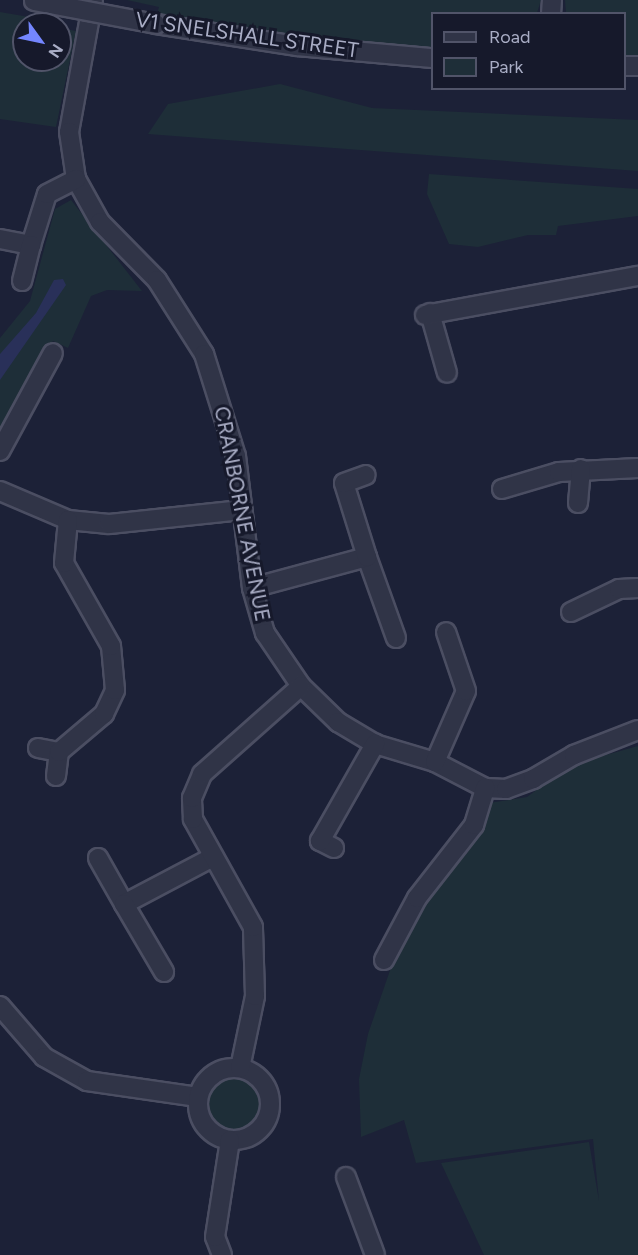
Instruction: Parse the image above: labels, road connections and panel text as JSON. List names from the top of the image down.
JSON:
{
  "streets": {
    "street": ["V1 SNELSHALL STREET", "CRANBORNE AVENUE"]
  },
  "legend": ["Road", "Park"],
  "north": "bottom right"
}
